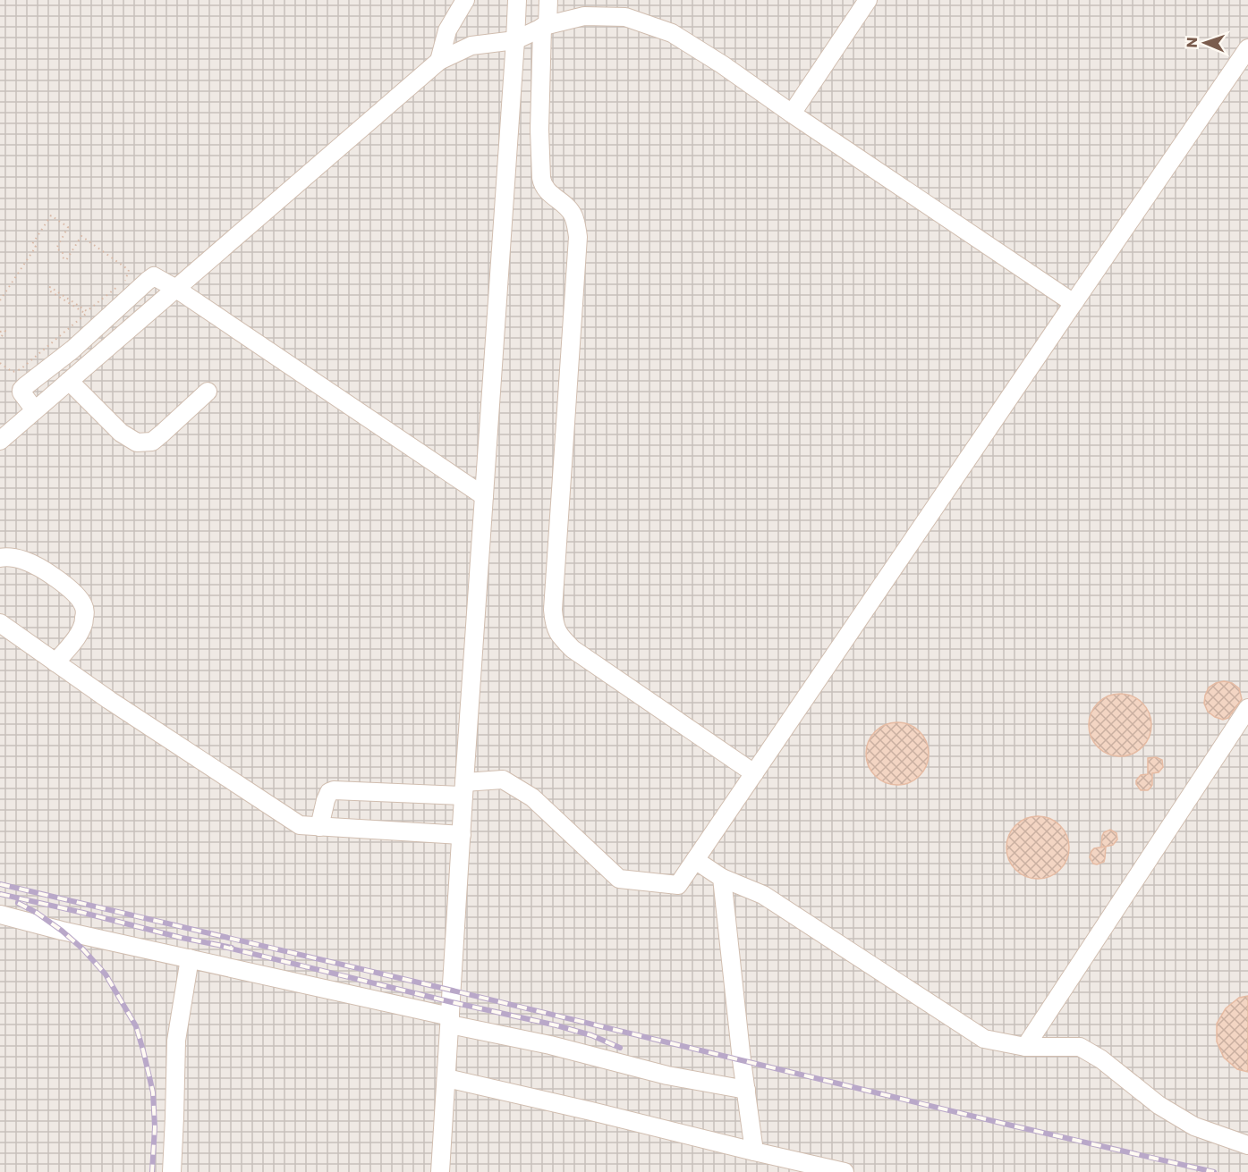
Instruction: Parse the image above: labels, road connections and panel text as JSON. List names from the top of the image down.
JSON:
{
  "north": "left"
}
